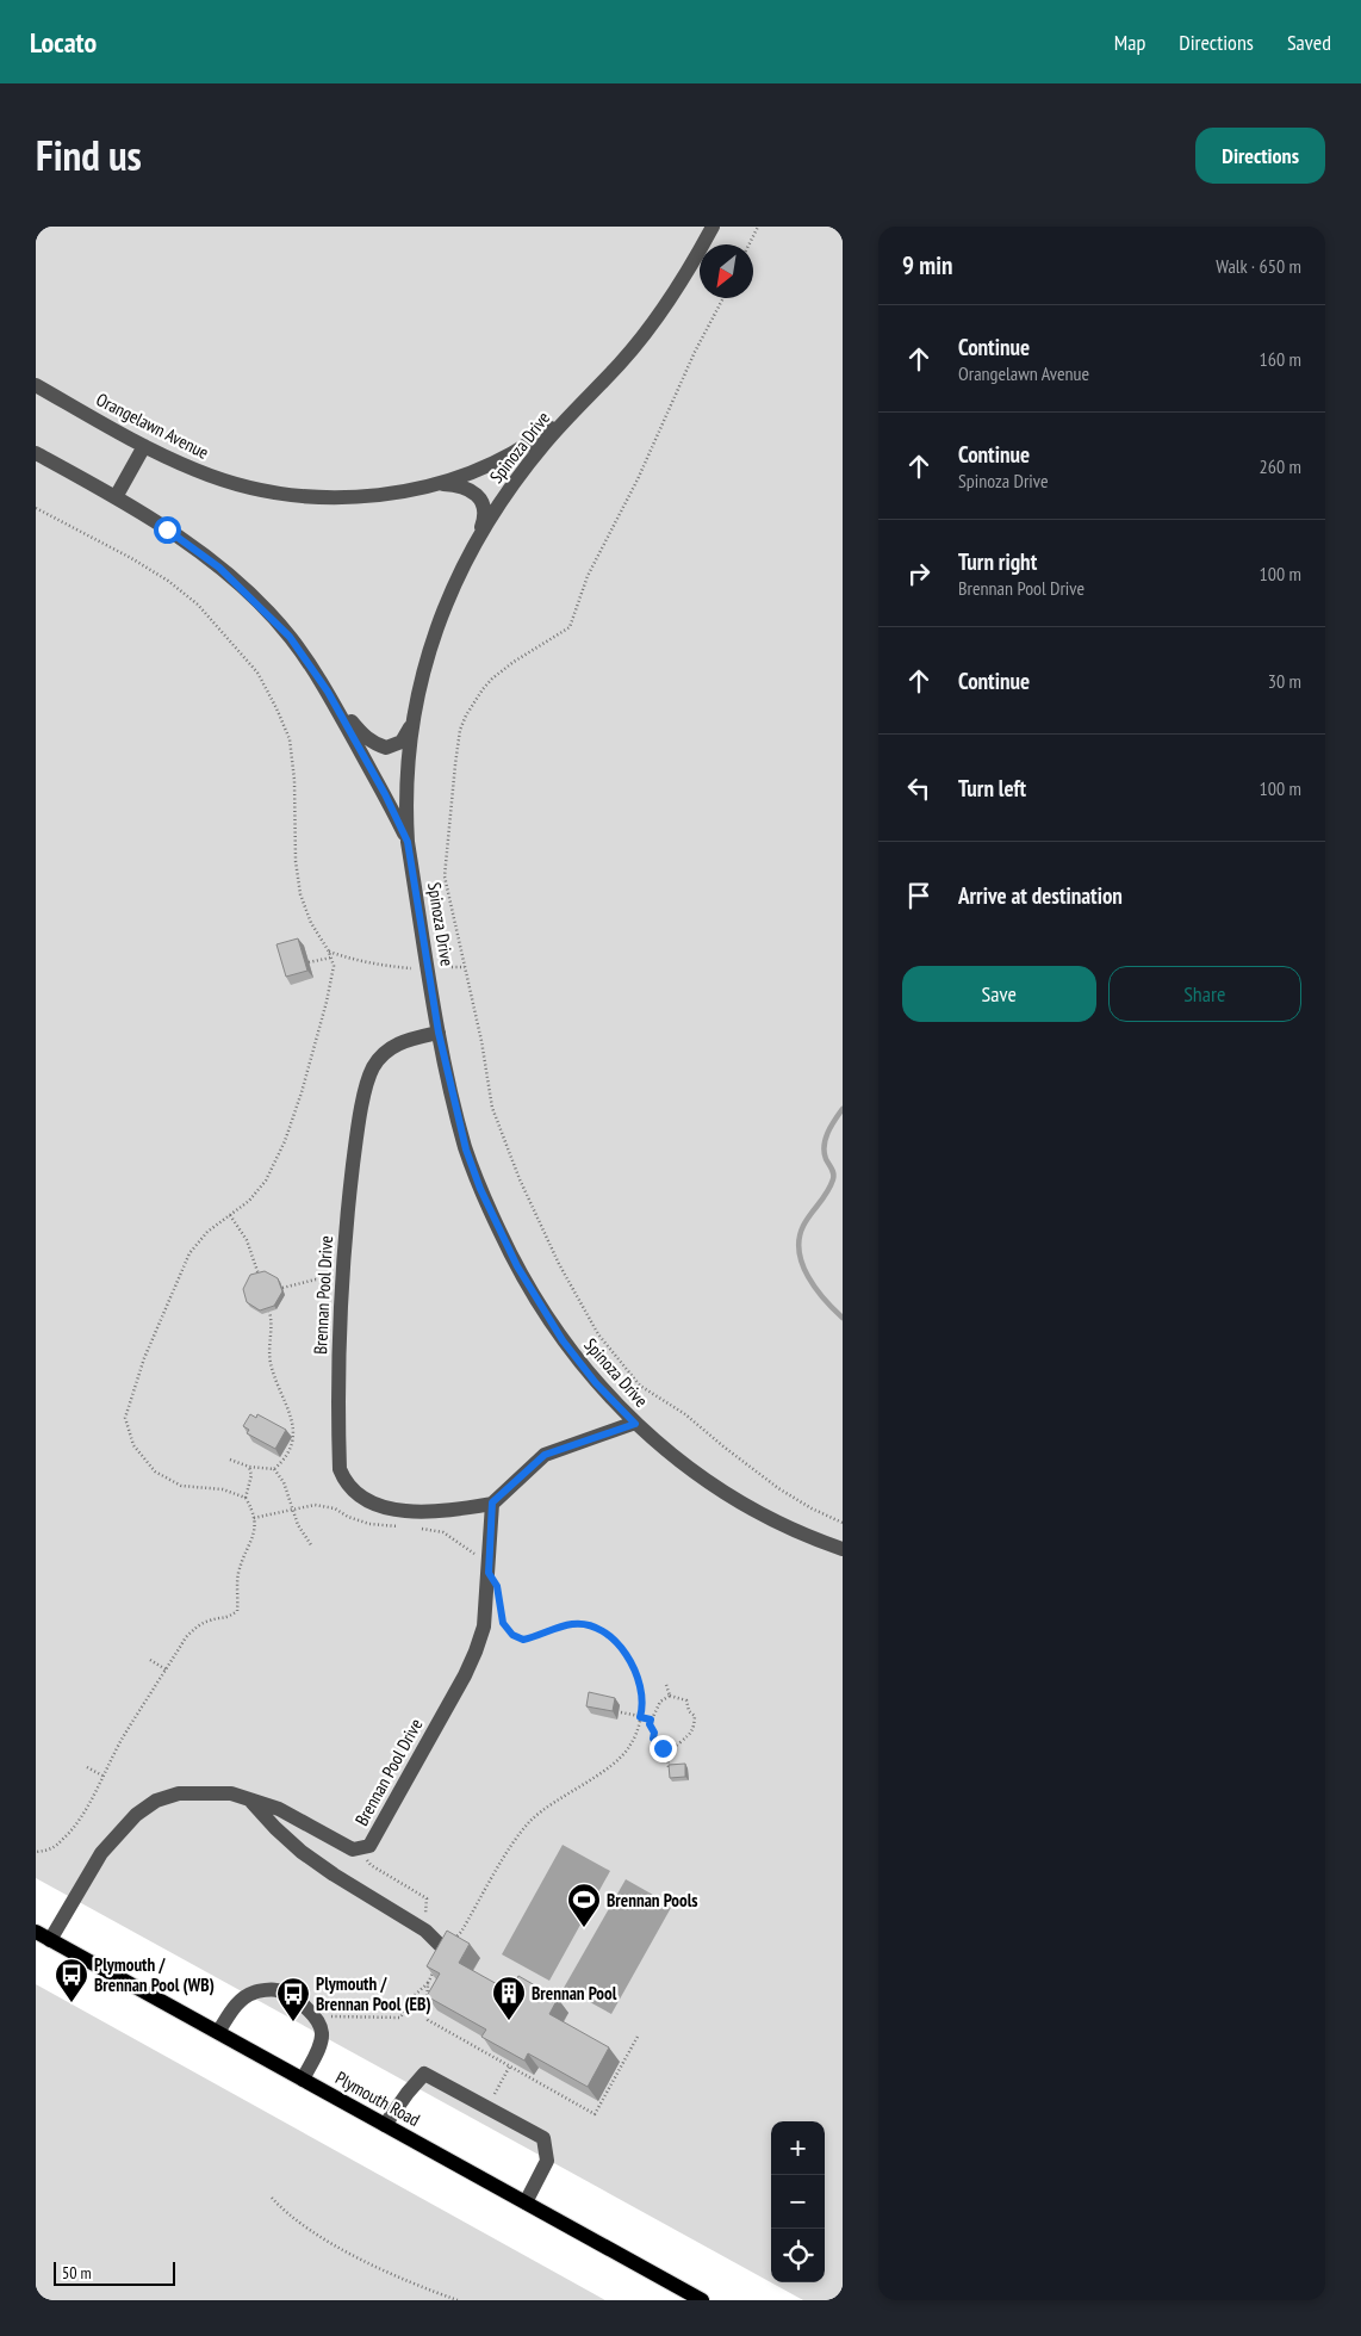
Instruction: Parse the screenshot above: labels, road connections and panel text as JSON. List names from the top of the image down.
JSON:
{
  "streets": {
    "main road": ["Plymouth Road"],
    "street": ["Orangelawn Avenue", "Spinoza Drive", "Brennan Pool Drive"]
  },
  "crossings": [
    ["Orangelawn Avenue", "Spinoza Drive"],
    ["Spinoza Drive", "Brennan Pool Drive"],
    ["Brennan Pool Drive", "Plymouth Road"]
  ],
  "places": {
    "sports": ["Brennan Pools"],
    "bus stop": ["Plymouth / Brennan Pool (WB)", "Plymouth / Brennan Pool (EB)"],
    "building": ["Brennan Pool"]
  },
  "scale_bar": "50 m",
  "north": "bottom left",
  "page": {
    "header": "Locato",
    "nav": ["Map", "Directions", "Saved"],
    "title": "Find us",
    "buttons": [
      "Directions",
      ["Save", "Share"]
    ],
    "heading": ["9 min", "Walk · 650 m"],
    "list": [
      ["Continue", "Orangelawn Avenue", "160 m"],
      ["Continue", "Spinoza Drive", "260 m"],
      ["Turn right", "Brennan Pool Drive", "100 m"],
      ["Continue", "30 m"],
      ["Turn left", "100 m"],
      "Arrive at destination"
    ],
    "map_buttons": ["+", "−"],
    "scale": "50 m"
  }
}
